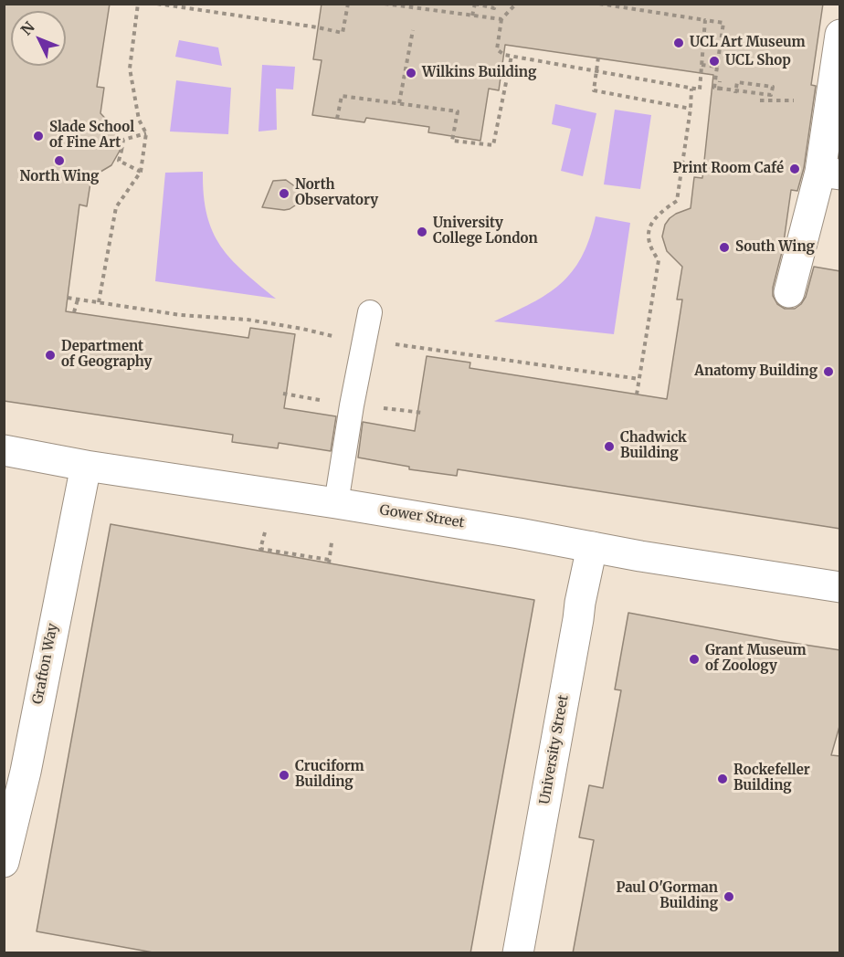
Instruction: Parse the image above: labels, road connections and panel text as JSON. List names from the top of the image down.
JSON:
{
  "streets": {
    "main road": ["Gower Street", "Grafton Way", "University Street"]
  },
  "crossings": [
    ["Gower Street", "Grafton Way"],
    ["Gower Street", "University Street"]
  ],
  "places": [
    "UCL Art Museum",
    "UCL Shop",
    "Wilkins Building",
    "Slade School of Fine Art",
    "North Wing",
    "Print Room Café",
    "North Observatory",
    "University College London",
    "South Wing",
    "Department of Geography",
    "Anatomy Building",
    "Chadwick Building",
    "Grant Museum of Zoology",
    "Cruciform Building",
    "Rockefeller Building",
    "Paul O'Gorman Building"
  ],
  "north": "top left"
}
